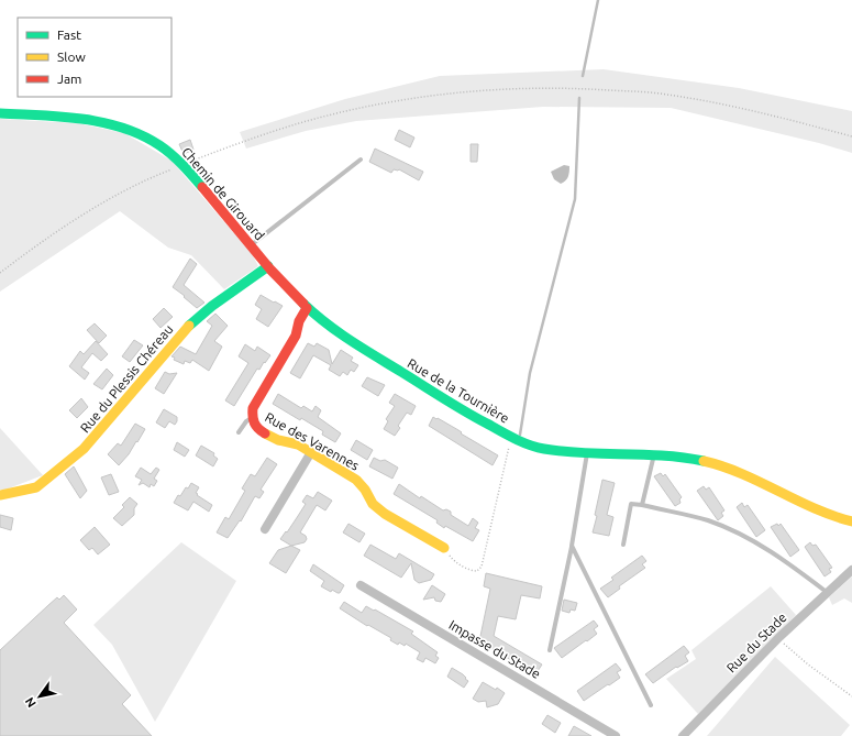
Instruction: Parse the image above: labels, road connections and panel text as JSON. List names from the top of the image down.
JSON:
{
  "streets": {
    "street": [
      "Chemin de Girouard",
      "Rue du Plessis Chéreau",
      "Rue de la Tournière",
      "Rue des Varennes",
      "Rue du Stade",
      "Impasse du Stade"
    ]
  },
  "crossings": [
    ["Chemin de Girouard", "Rue du Plessis Chéreau"],
    ["Chemin de Girouard", "Rue de la Tournière"],
    ["Rue du Plessis Chéreau", "Rue de la Tournière"],
    ["Rue de la Tournière", "Rue des Varennes"]
  ],
  "legend": ["Fast", "Slow", "Jam"],
  "north": "bottom left"
}
